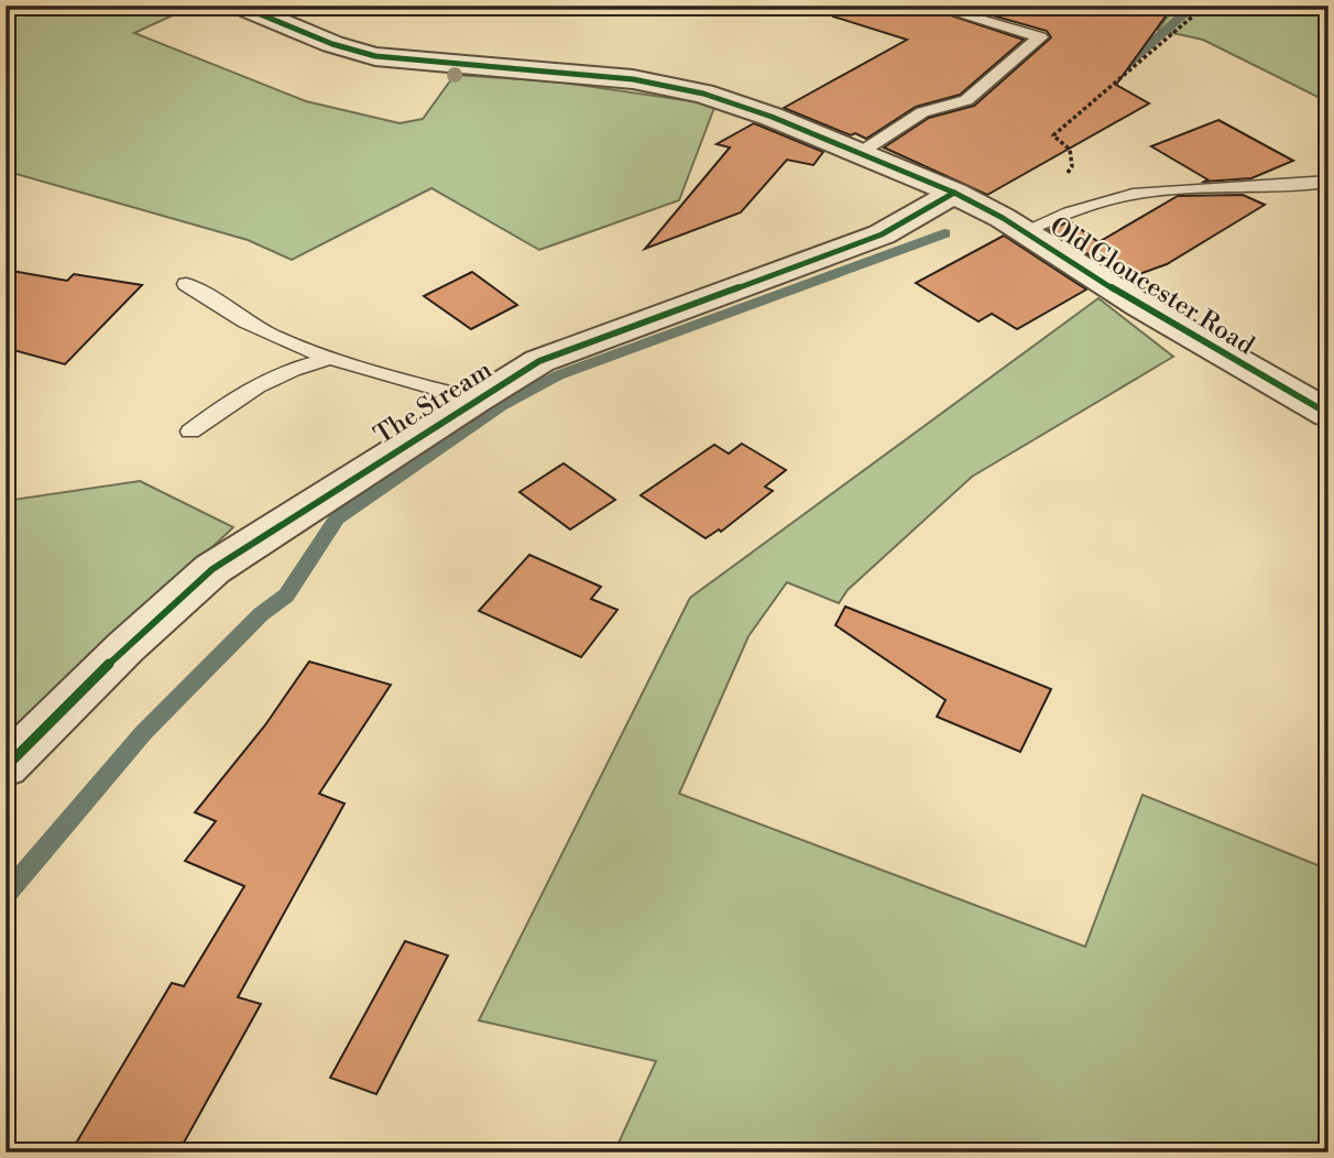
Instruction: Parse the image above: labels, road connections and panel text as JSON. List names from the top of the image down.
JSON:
{
  "streets": {
    "street": ["Old Gloucester Road", "The Stream"]
  },
  "crossings": [
    ["Old Gloucester Road", "The Stream"]
  ]
}
